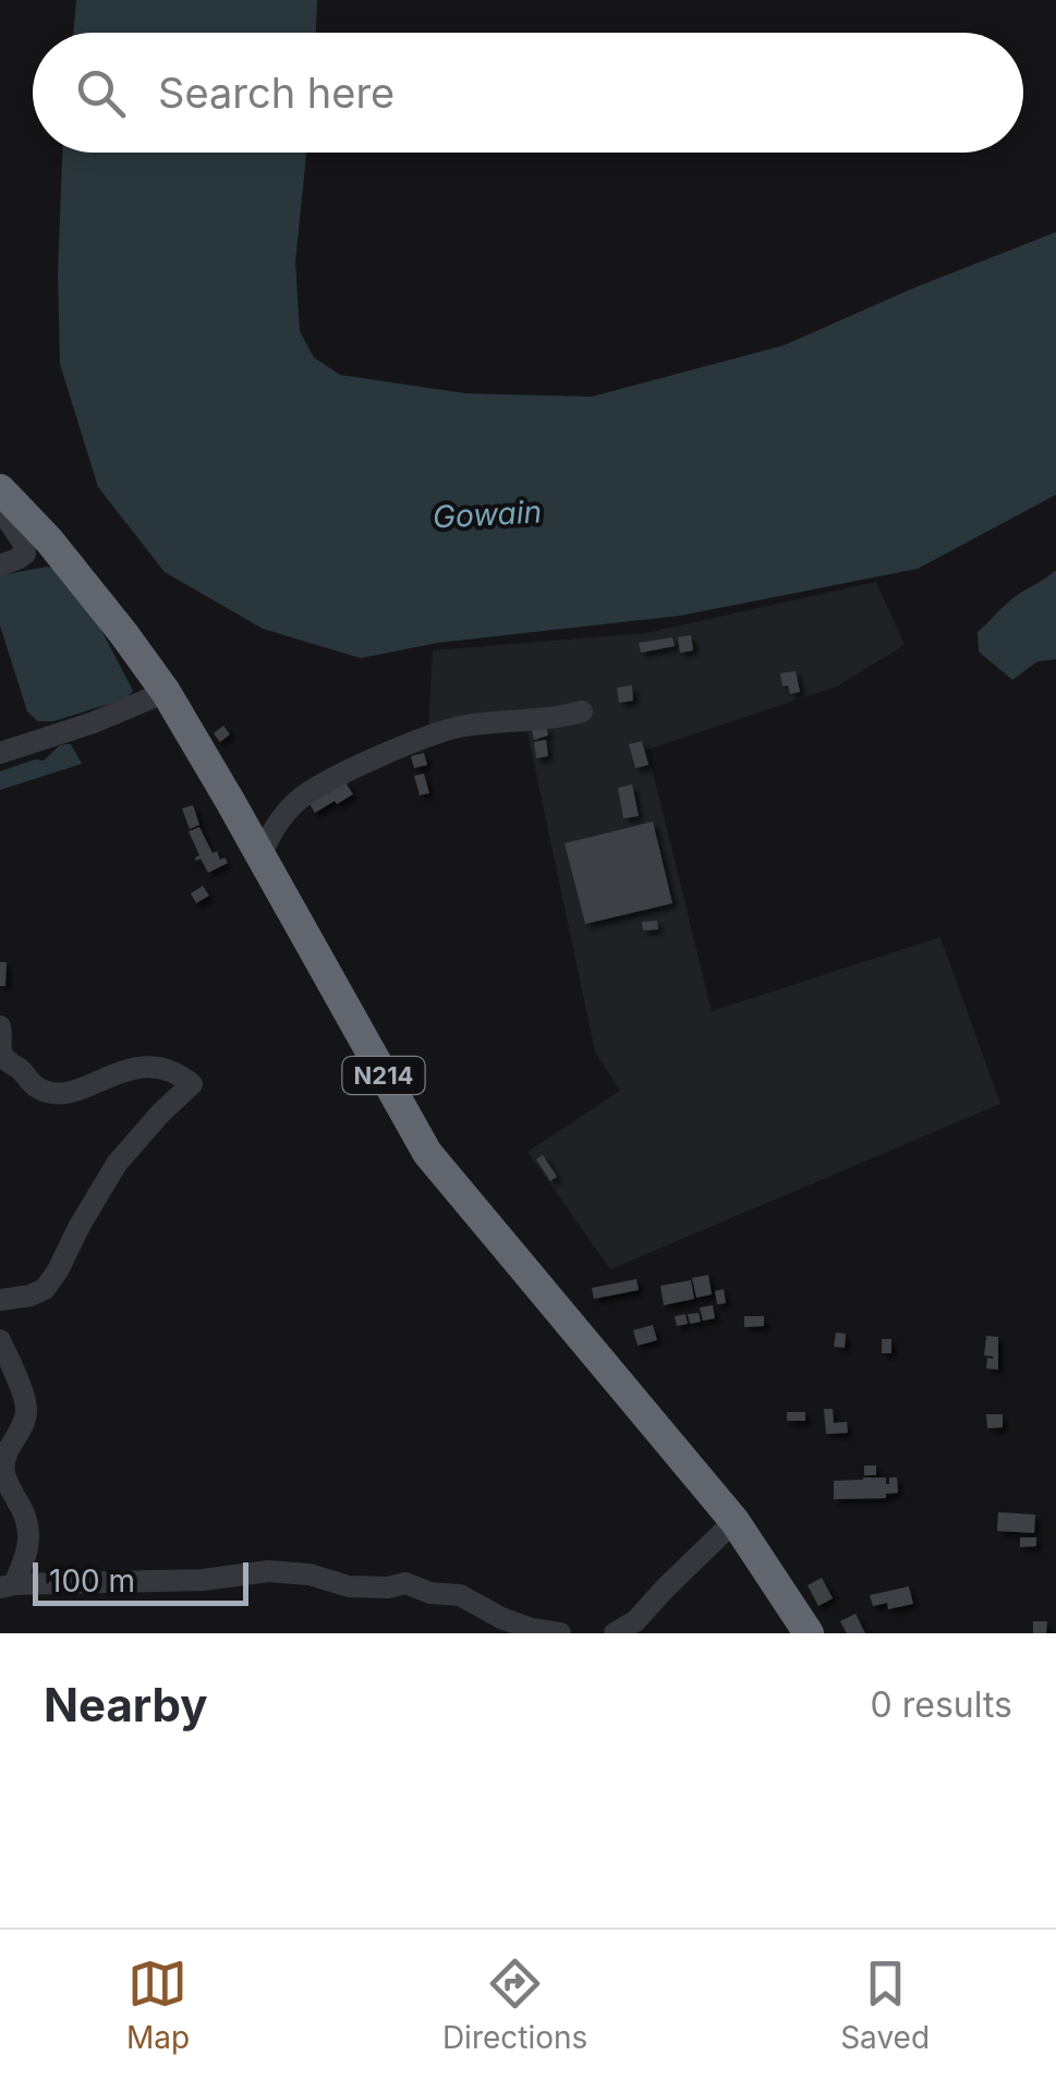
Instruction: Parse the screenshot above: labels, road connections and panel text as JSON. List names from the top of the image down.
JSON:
{
  "streets": {
    "highway": ["N214"]
  },
  "water": ["Gowain"],
  "scale_bar": "100 m",
  "page": {
    "search": "Search here",
    "scale": "100 m",
    "heading": ["Nearby", "0 results"],
    "nav": ["Map", "Directions", "Saved"]
  }
}
